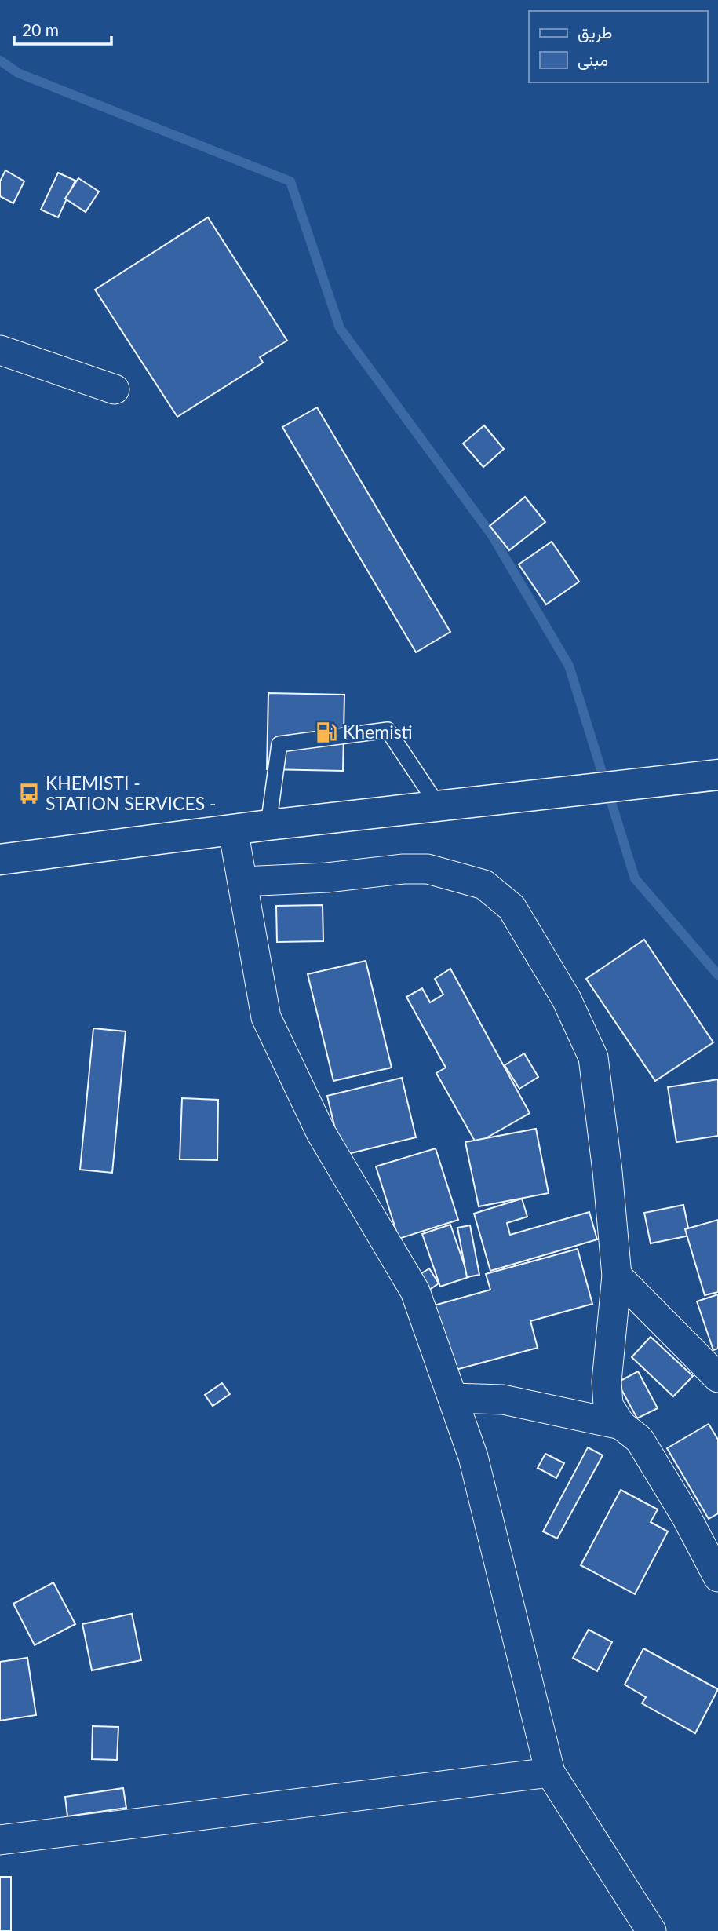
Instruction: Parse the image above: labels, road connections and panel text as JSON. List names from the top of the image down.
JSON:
{
  "places": {
    "fuel station": ["Khemisti"],
    "bus stop": ["KHEMISTI - STATION SERVICES -"]
  },
  "legend": ["طريق", "مبنى"],
  "scale_bar": "20 m"
}
